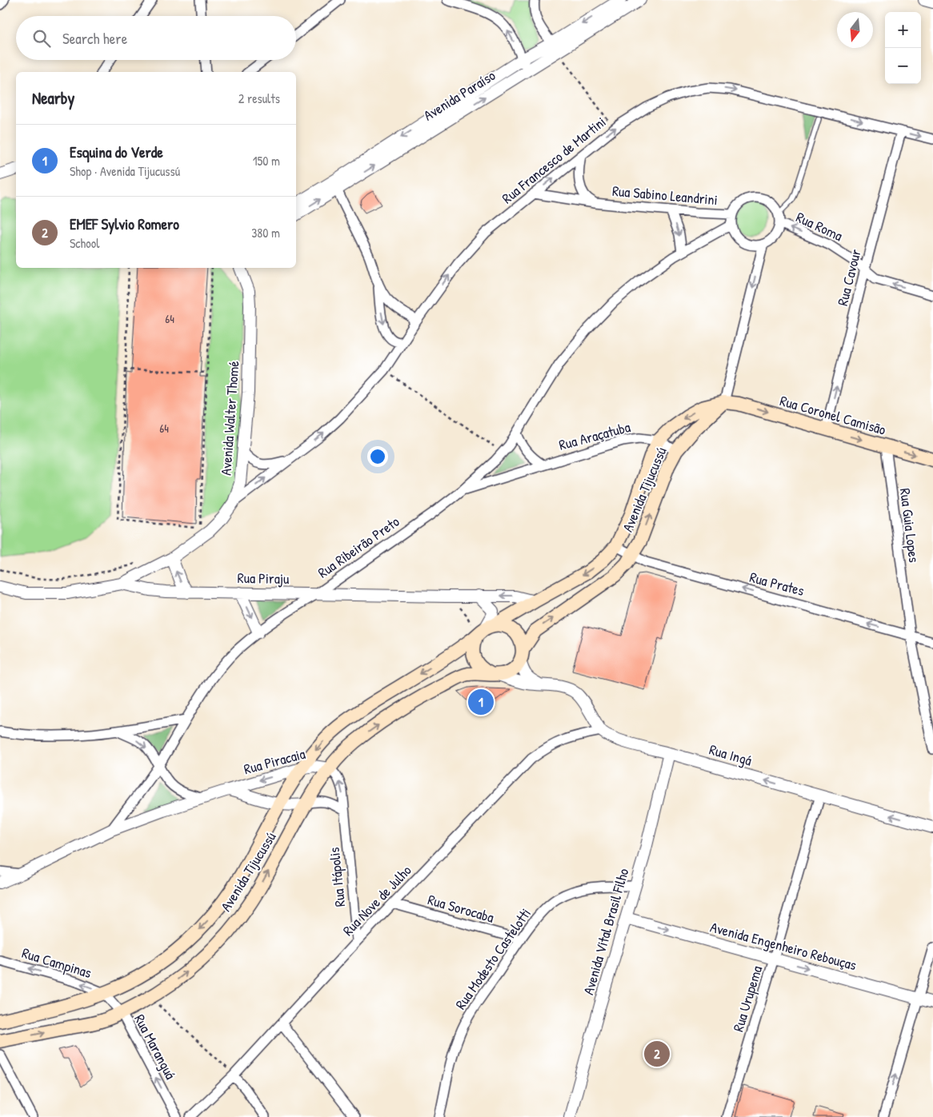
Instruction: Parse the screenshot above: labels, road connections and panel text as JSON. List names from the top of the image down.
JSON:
{
  "streets": {
    "main road": ["Rua Coronel Camisão", "Avenida Tijucussú"],
    "street": [
      "Avenida Paraíso",
      "Rua Francesco de Martini",
      "Rua Sabino Leandrini",
      "Rua Roma",
      "Rua Cavour",
      "Avenida Walter Thomé",
      "Rua Araçatuba",
      "Rua Guia Lopes",
      "Rua Ribeirão Preto",
      "Rua Piraju",
      "Rua Prates",
      "Rua Ingá",
      "Rua Piracaia",
      "Rua Itápolis",
      "Rua Nove de Julho",
      "Rua Sorocaba",
      "Avenida Vital Brasil Filho",
      "Avenida Engenheiro Rebouças",
      "Rua Modesto Castelotti",
      "Rua Campinas",
      "Rua Urupema",
      "Rua Maranguá"
    ]
  },
  "crossings": [
    ["Rua Francesco de Martini", "Rua Sabino Leandrini"],
    ["Rua Francesco de Martini", "Rua Cavour"],
    ["Rua Francesco de Martini", "Avenida Walter Thomé"],
    ["Rua Sabino Leandrini", "Rua Roma"],
    ["Rua Sabino Leandrini", "Rua Ribeirão Preto"],
    ["Rua Roma", "Rua Cavour"],
    ["Rua Roma", "Rua Ribeirão Preto"],
    ["Rua Cavour", "Rua Coronel Camisão"],
    ["Rua Coronel Camisão", "Avenida Tijucussú"],
    ["Rua Coronel Camisão", "Rua Guia Lopes"],
    ["Avenida Walter Thomé", "Rua Piraju"],
    ["Rua Araçatuba", "Avenida Tijucussú"],
    ["Rua Araçatuba", "Rua Ribeirão Preto"],
    ["Avenida Tijucussú", "Rua Piraju"],
    ["Avenida Tijucussú", "Rua Prates"],
    ["Avenida Tijucussú", "Rua Piracaia"],
    ["Avenida Tijucussú", "Rua Itápolis"],
    ["Avenida Tijucussú", "Rua Campinas"],
    ["Avenida Tijucussú", "Rua Maranguá"],
    ["Rua Guia Lopes", "Rua Prates"],
    ["Rua Ribeirão Preto", "Rua Piraju"],
    ["Rua Ribeirão Preto", "Rua Piracaia"],
    ["Rua Ingá", "Rua Nove de Julho"],
    ["Rua Ingá", "Avenida Vital Brasil Filho"],
    ["Rua Ingá", "Rua Urupema"],
    ["Rua Piracaia", "Rua Itápolis"],
    ["Rua Itápolis", "Rua Nove de Julho"],
    ["Rua Nove de Julho", "Rua Sorocaba"],
    ["Rua Sorocaba", "Rua Modesto Castelotti"],
    ["Avenida Vital Brasil Filho", "Avenida Engenheiro Rebouças"],
    ["Avenida Vital Brasil Filho", "Rua Modesto Castelotti"],
    ["Avenida Engenheiro Rebouças", "Rua Urupema"],
    ["Rua Campinas", "Rua Maranguá"]
  ],
  "one_way": [
    "Rua Francesco de Martini",
    "Rua Roma",
    "Rua Cavour",
    "Rua Coronel Camisão",
    "Rua Prates",
    "Rua Ingá",
    "Avenida Engenheiro Rebouças",
    "Rua Campinas",
    "Rua Maranguá"
  ],
  "house_numbers": ["64", "64"],
  "north": "bottom",
  "page": {
    "map_buttons": ["+", "−"],
    "search": "Search here",
    "heading": ["Nearby", "2 results"],
    "list": [
      {
        "mark": "1",
        "name": "Esquina do Verde",
        "note": "Shop · Avenida Tijucussú",
        "value": "150 m"
      },
      {
        "mark": "2",
        "name": "EMEF Sylvio Romero",
        "note": "School",
        "value": "380 m"
      }
    ],
    "pins": ["1", "2"]
  }
}
